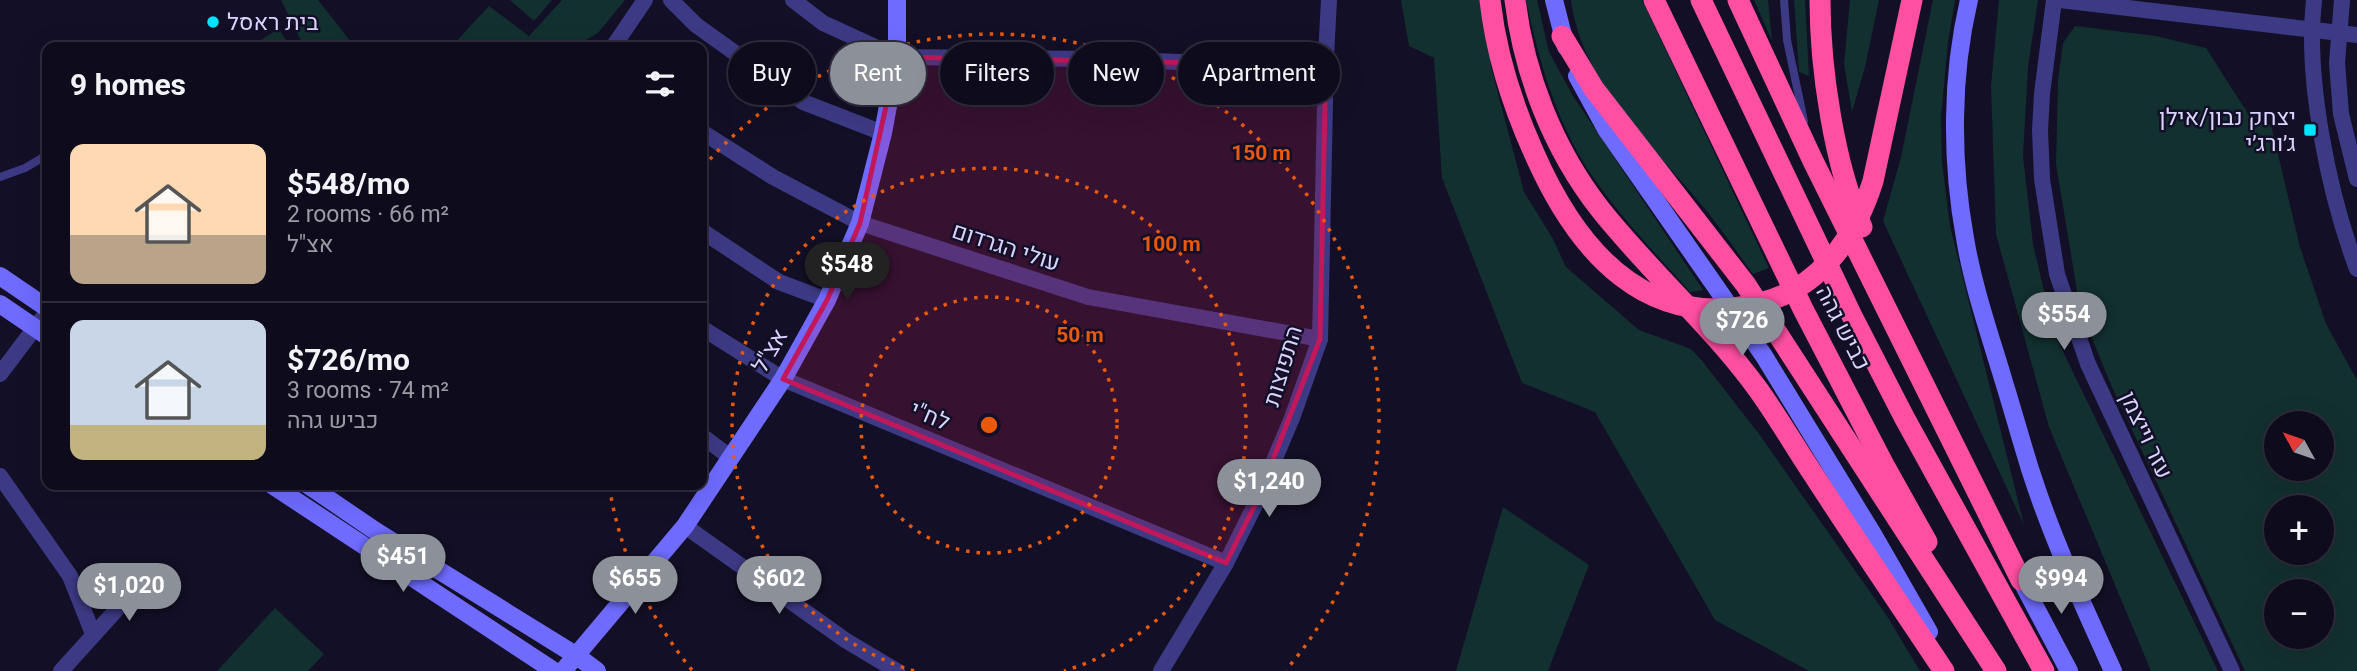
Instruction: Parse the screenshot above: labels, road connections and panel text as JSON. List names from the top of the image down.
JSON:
{
  "streets": {
    "highway": ["כביש גהה"],
    "main road": ["אצ\"ל"],
    "street": [
      "עולי הגרדום",
      "התפוצות",
      "לח\"י",
      "עזר וייצמן"
    ]
  },
  "crossings": [
    ["עולי הגרדום", "אצ\"ל"],
    ["עולי הגרדום", "התפוצות"],
    ["אצ\"ל", "לח\"י"],
    ["התפוצות", "לח\"י"]
  ],
  "places": {
    "other": ["בית ראסל"],
    "transit": ["יצחק נבון/אילן ג׳ורג׳י"]
  },
  "north": "top left",
  "page": {
    "chip": [
      "Buy",
      "Rent",
      "Filters",
      "New",
      "Apartment"
    ],
    "heading": "9 homes",
    "list": [
      {
        "name": "$548/mo",
        "note": "2 rooms · 66 m² · אצ\"ל"
      },
      {
        "name": "$726/mo",
        "note": "3 rooms · 74 m² · כביש גהה"
      }
    ],
    "price": [
      "$548",
      "$554",
      "$726",
      "$1,240",
      "$451",
      "$655",
      "$602",
      "$994",
      "$1,020"
    ],
    "map_buttons": ["+", "−"]
  },
  "rings": ["150 m", "100 m", "50 m"]
}
